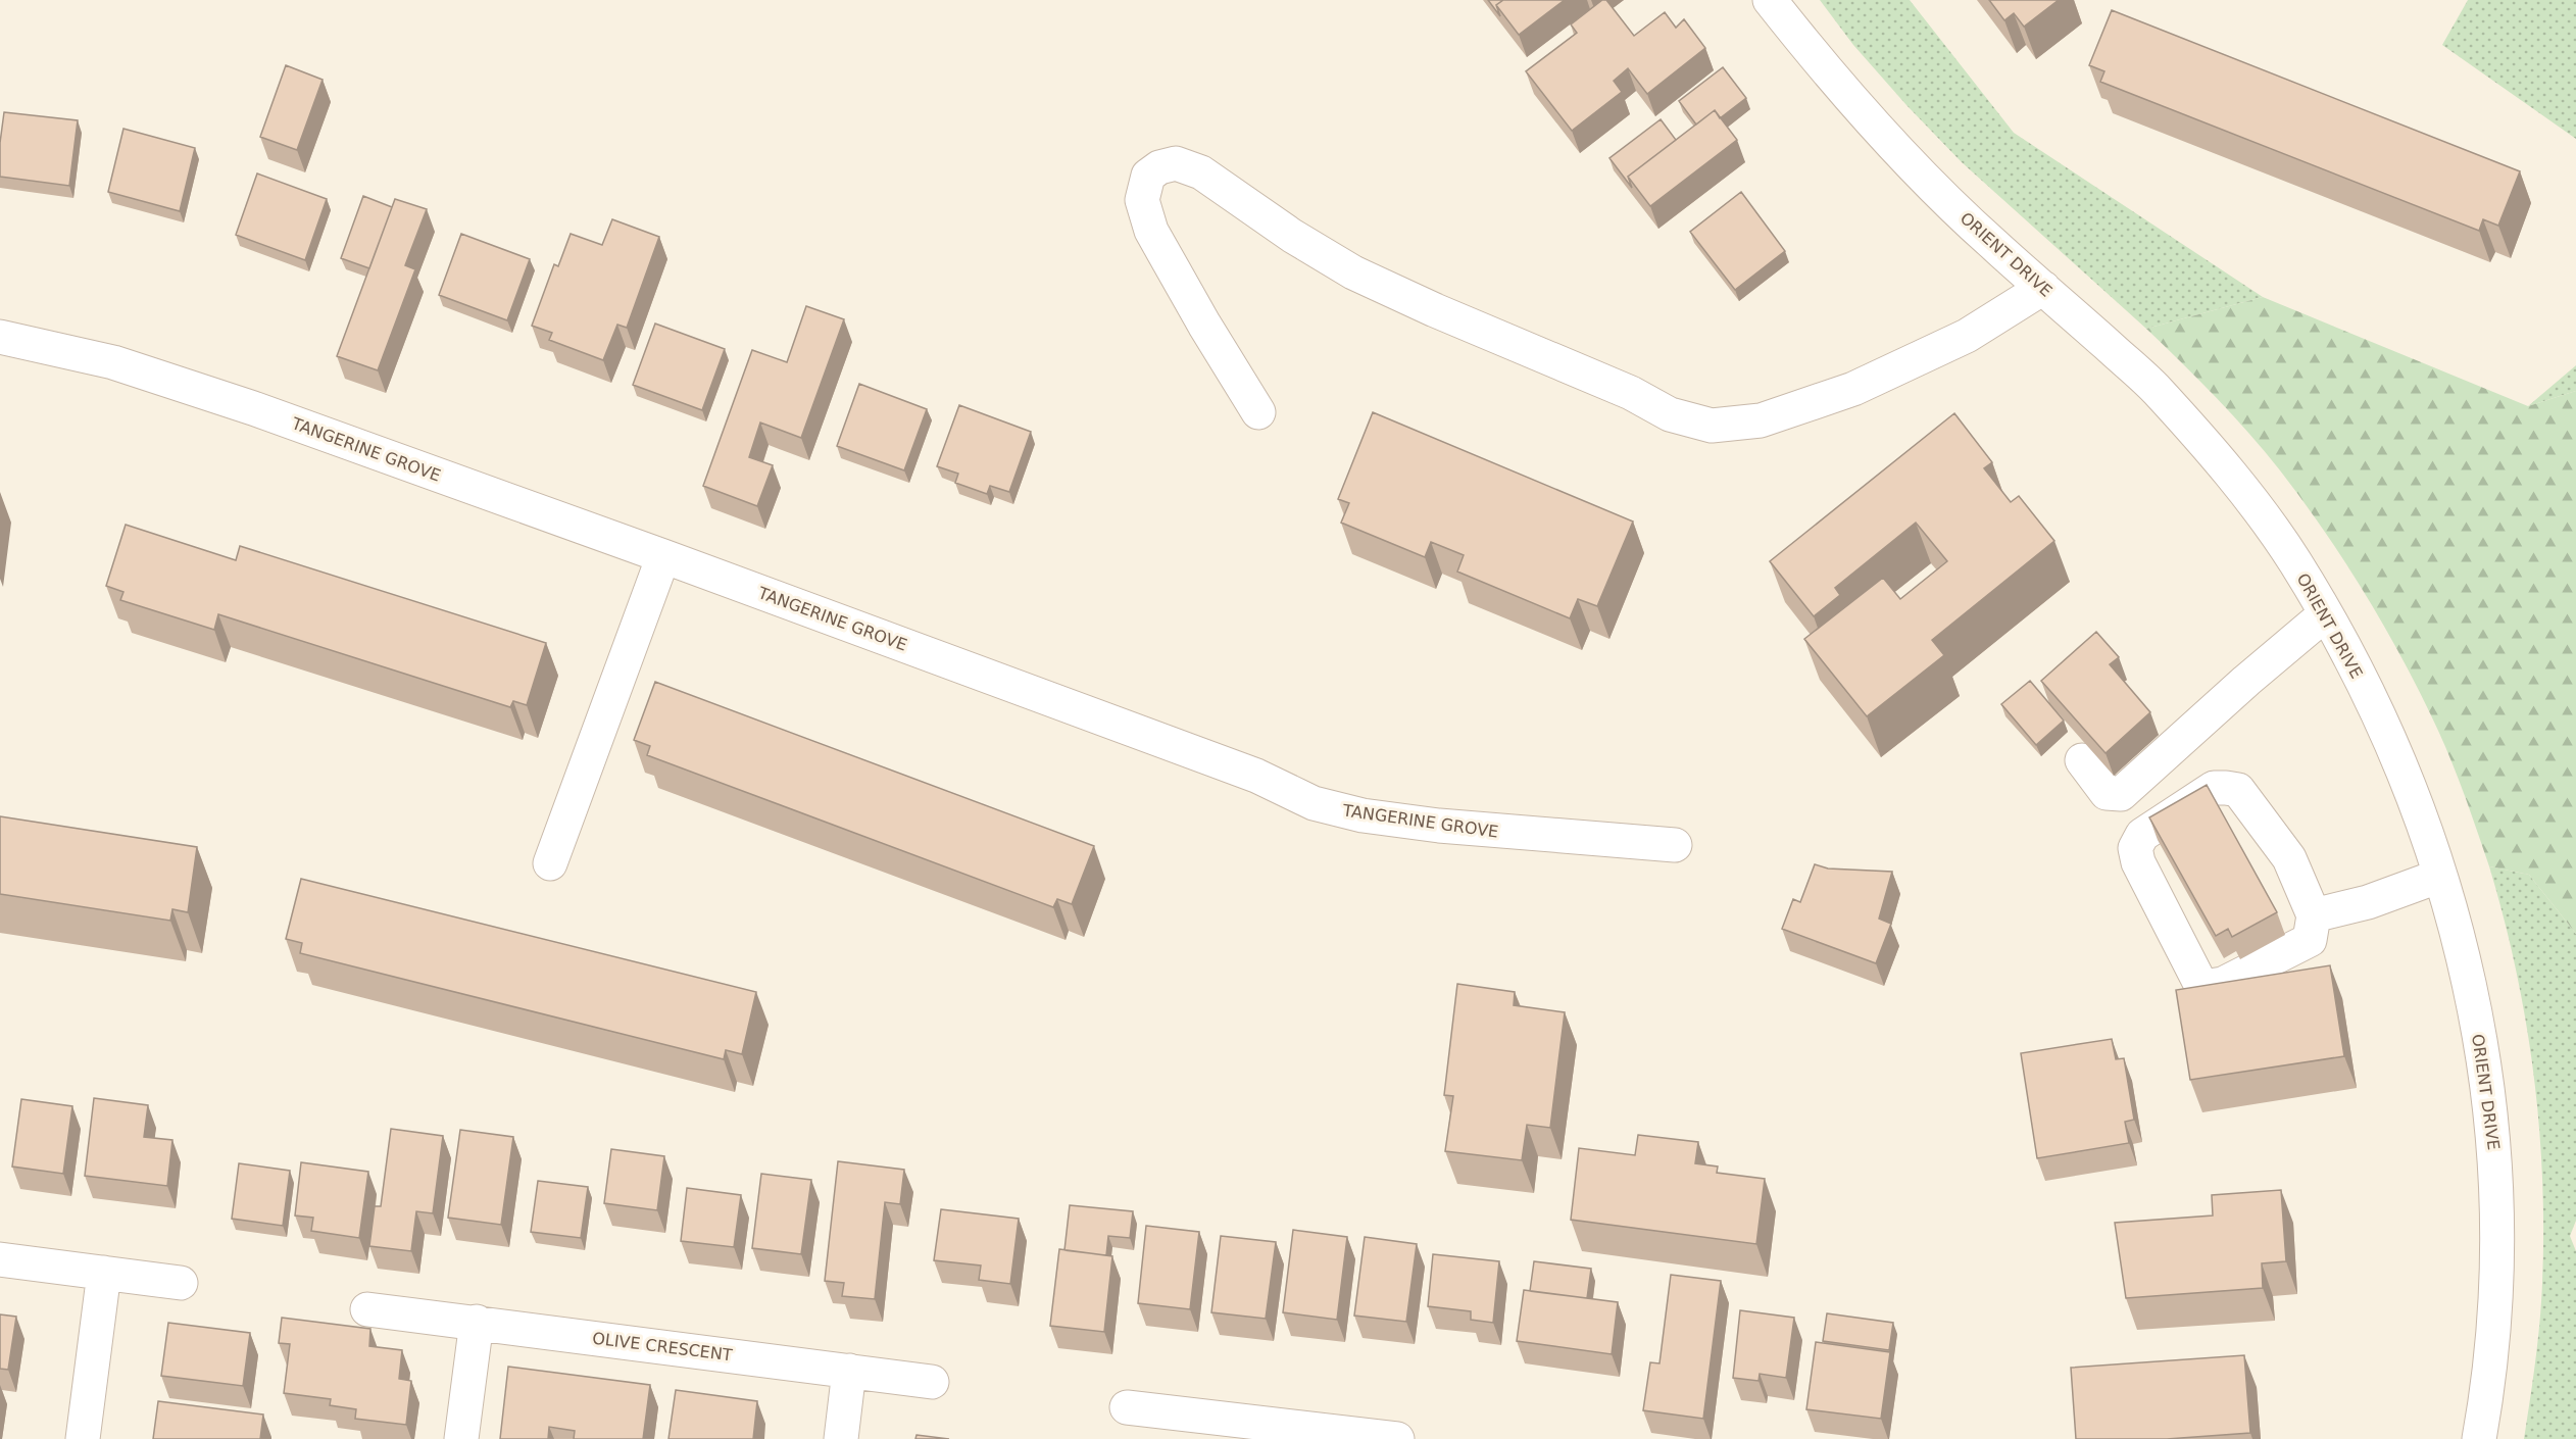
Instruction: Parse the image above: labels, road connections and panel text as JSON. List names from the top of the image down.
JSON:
{
  "streets": {
    "street": ["ORIENT DRIVE", "TANGERINE GROVE", "OLIVE CRESCENT"]
  }
}
